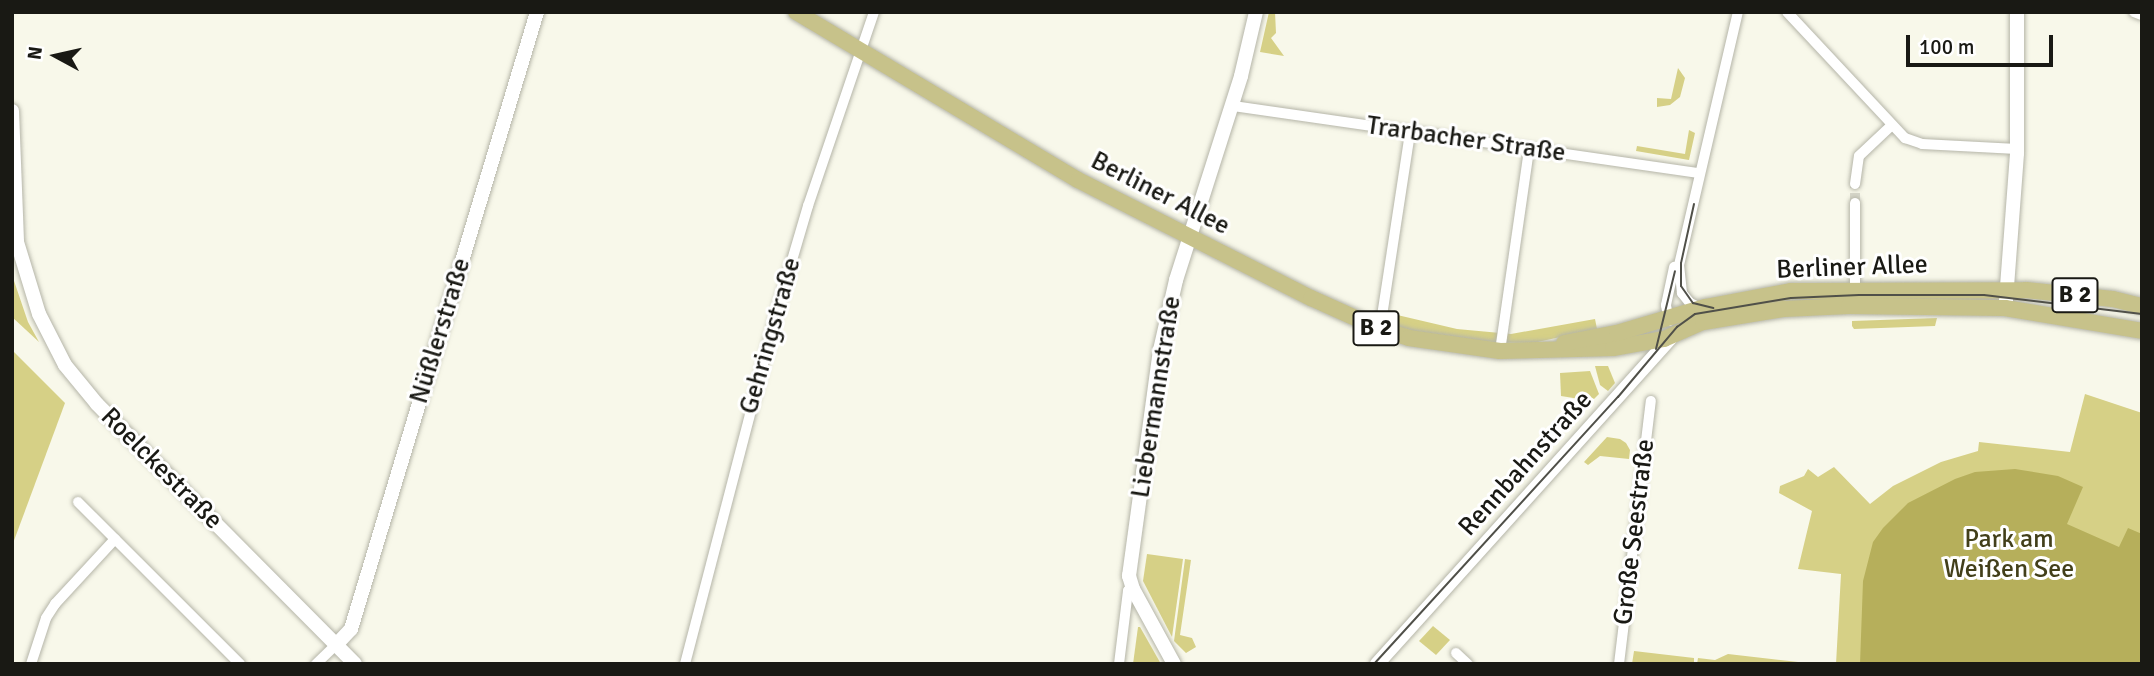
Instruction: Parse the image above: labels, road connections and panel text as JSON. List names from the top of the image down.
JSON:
{
  "streets": {
    "main road": ["Berliner Allee", "B 2", "Rennbahnstraße"],
    "street": [
      "Trarbacher Straße",
      "Nüßlerstraße",
      "Gehringstraße",
      "Liebermannstraße",
      "Roelckestraße",
      "Große Seestraße"
    ]
  },
  "crossings": [
    ["Trarbacher Straße", "Liebermannstraße"],
    ["Berliner Allee", "Gehringstraße"],
    ["Berliner Allee", "Liebermannstraße"],
    ["Berliner Allee", "Rennbahnstraße"],
    ["Nüßlerstraße", "Roelckestraße"]
  ],
  "parks": ["Park am Weißen See"],
  "scale_bar": "100 m",
  "north": "left"
}
